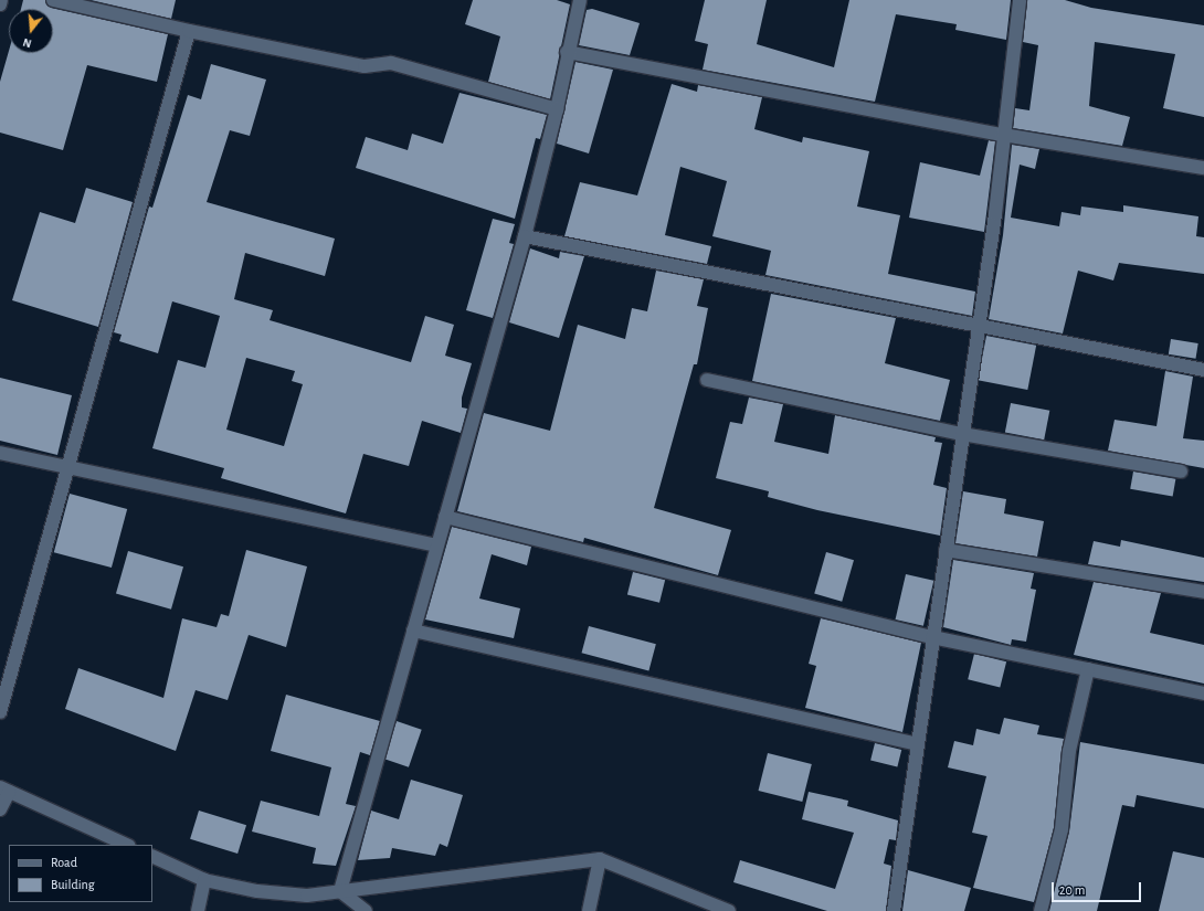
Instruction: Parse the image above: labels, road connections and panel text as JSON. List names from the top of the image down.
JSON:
{
  "legend": ["Road", "Building"],
  "scale_bar": "20 m",
  "north": "bottom"
}
